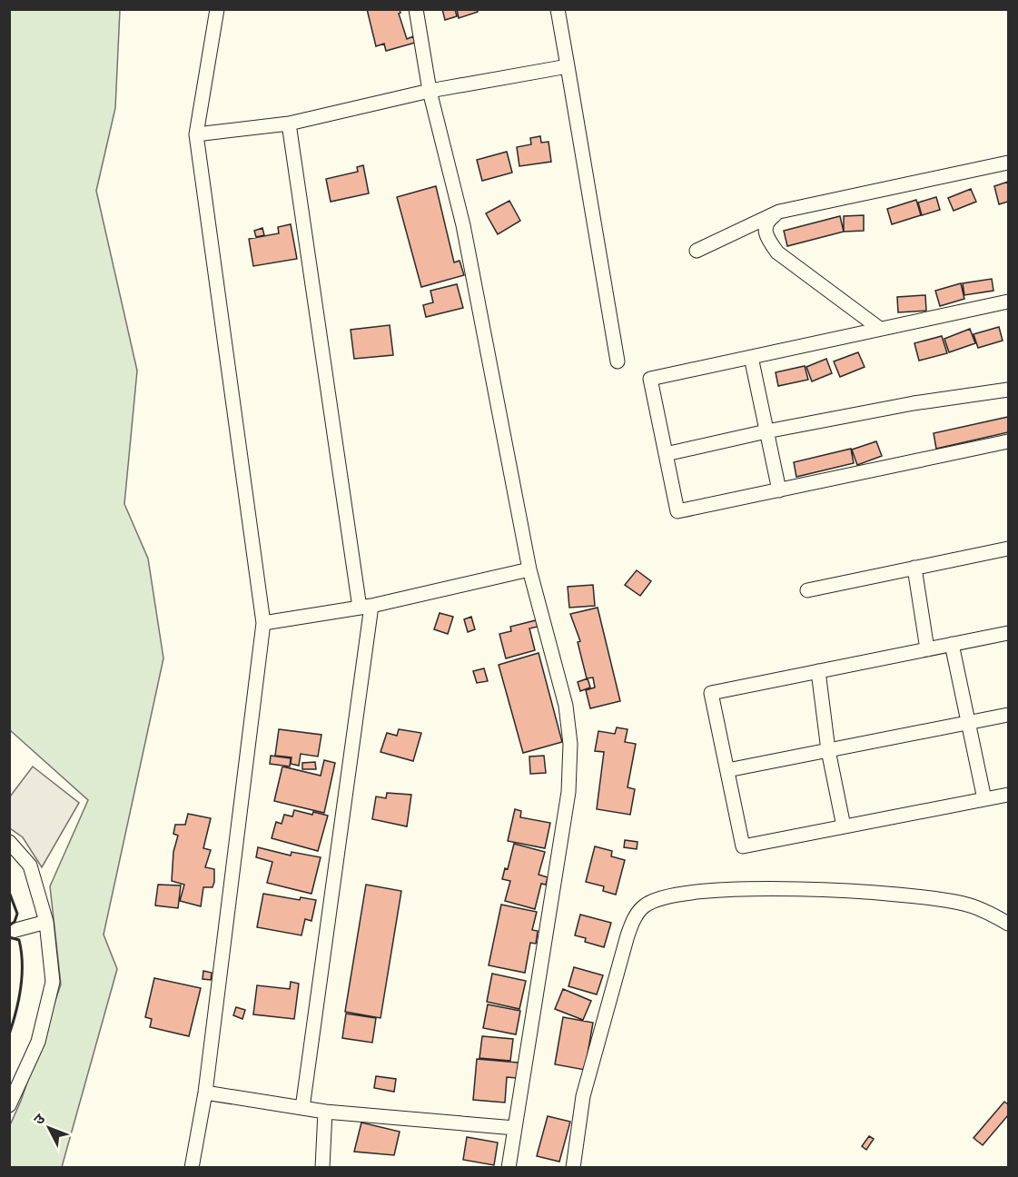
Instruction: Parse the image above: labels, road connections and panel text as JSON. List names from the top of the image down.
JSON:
{
  "north": "top left"
}
